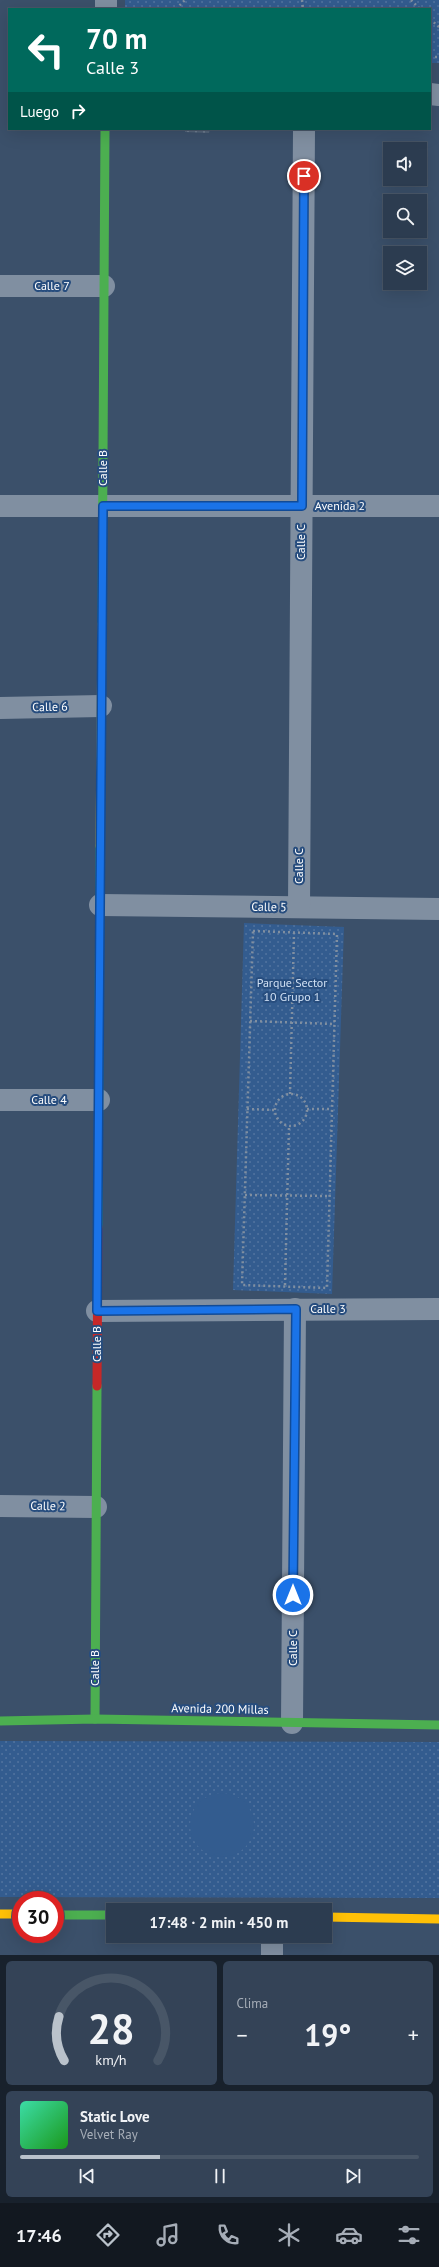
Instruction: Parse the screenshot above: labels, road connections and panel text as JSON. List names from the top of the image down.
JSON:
{
  "streets": {
    "street": [
      "Calle 7",
      "Calle B",
      "Avenida 2",
      "Calle C",
      "Calle 6",
      "Calle 5",
      "Calle 4",
      "Calle 3",
      "Calle 2",
      "Avenida 200 Millas"
    ]
  },
  "crossings": [
    ["Calle 7", "Calle B"],
    ["Calle B", "Avenida 2"],
    ["Calle B", "Calle 6"],
    ["Calle B", "Calle 5"],
    ["Calle B", "Calle 4"],
    ["Calle B", "Calle 3"],
    ["Calle B", "Calle 2"],
    ["Calle B", "Avenida 200 Millas"],
    ["Avenida 2", "Calle C"],
    ["Calle C", "Calle 5"],
    ["Calle C", "Calle 3"],
    ["Calle C", "Avenida 200 Millas"]
  ],
  "parks": ["Parque Sector 10 Grupo 1"],
  "page": {
    "turn": ["70 m", "Calle 3"],
    "then": "Luego",
    "limit": "30",
    "trip": "17:48 · 2 min · 450 m",
    "tile": "Clima",
    "heat": ["−", "19°", "+"],
    "song": ["Static Love", "Velvet Ray"],
    "tabs": "17:46",
    "gauge": ["28", "km/h"]
  }
}
